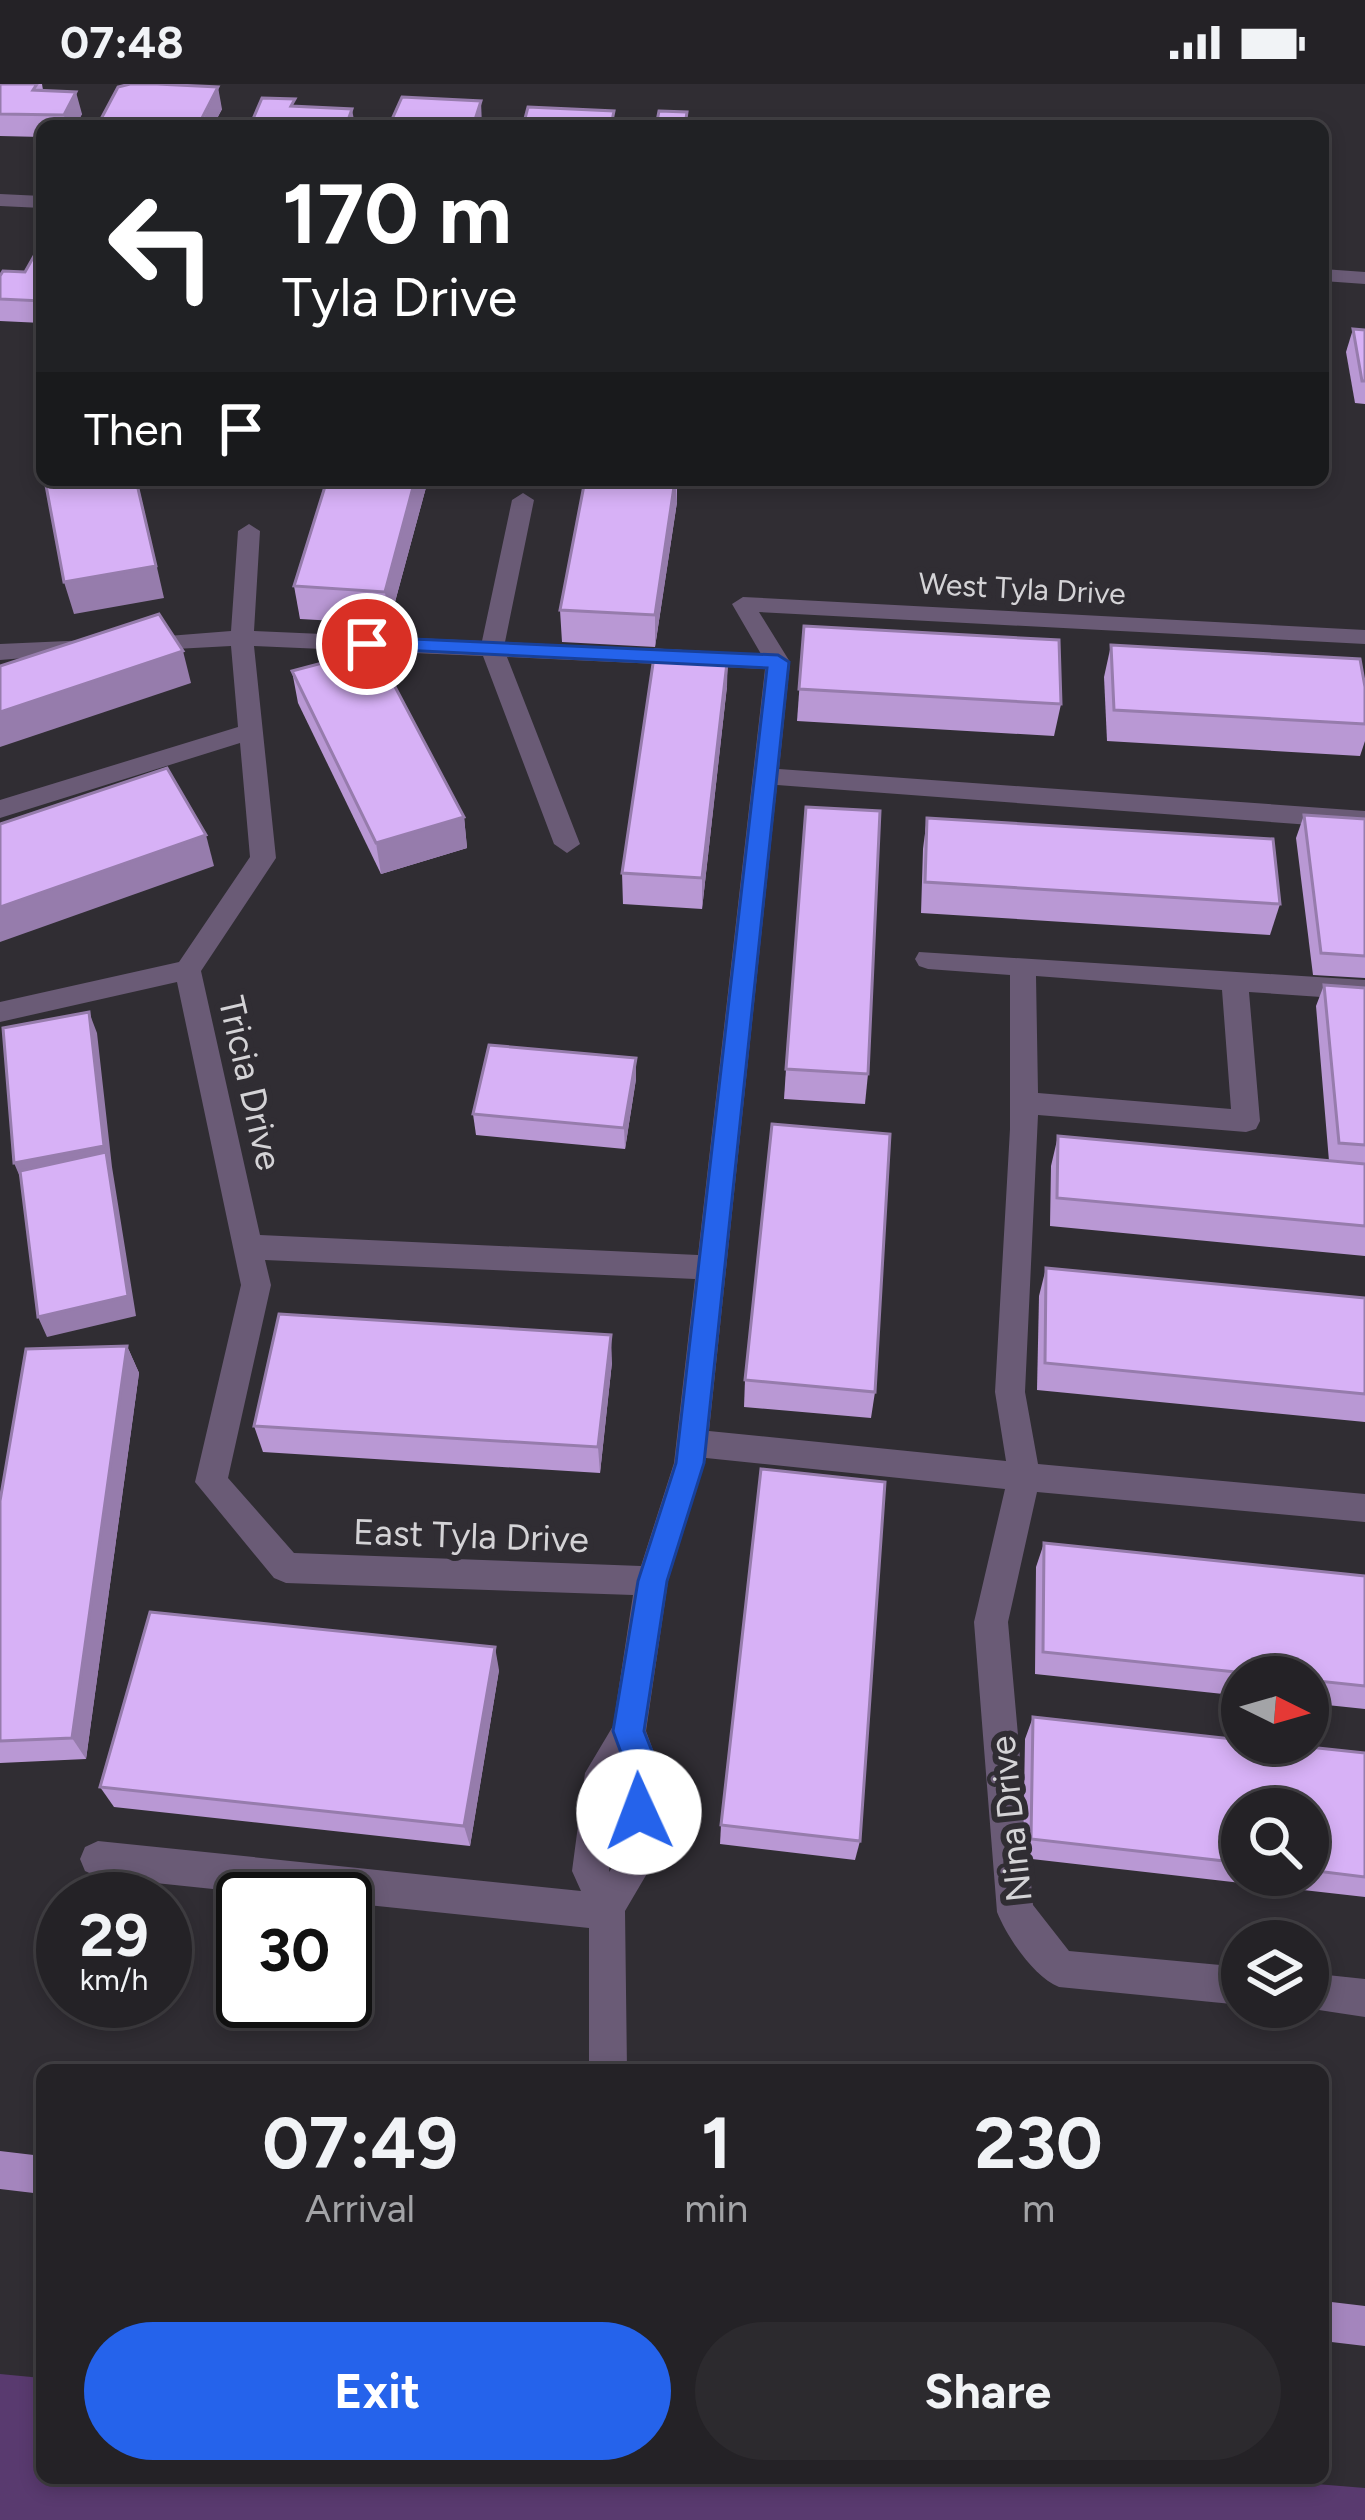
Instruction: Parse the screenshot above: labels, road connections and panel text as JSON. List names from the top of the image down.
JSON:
{
  "streets": {
    "street": [
      "West Tyla Drive",
      "Tricia Drive",
      "East Tyla Drive",
      "Nina Drive"
    ]
  },
  "crossings": [
    ["Tricia Drive", "East Tyla Drive"]
  ],
  "north": "right",
  "page": {
    "status": "07:48",
    "turn": ["170 m", "Tyla Drive"],
    "then": "Then",
    "speed": "29 km/h",
    "limit": "30",
    "eta": [
      "07:49",
      "Arrival",
      "1",
      "min",
      "230",
      "m"
    ],
    "buttons": ["Exit", "Share"]
  }
}
